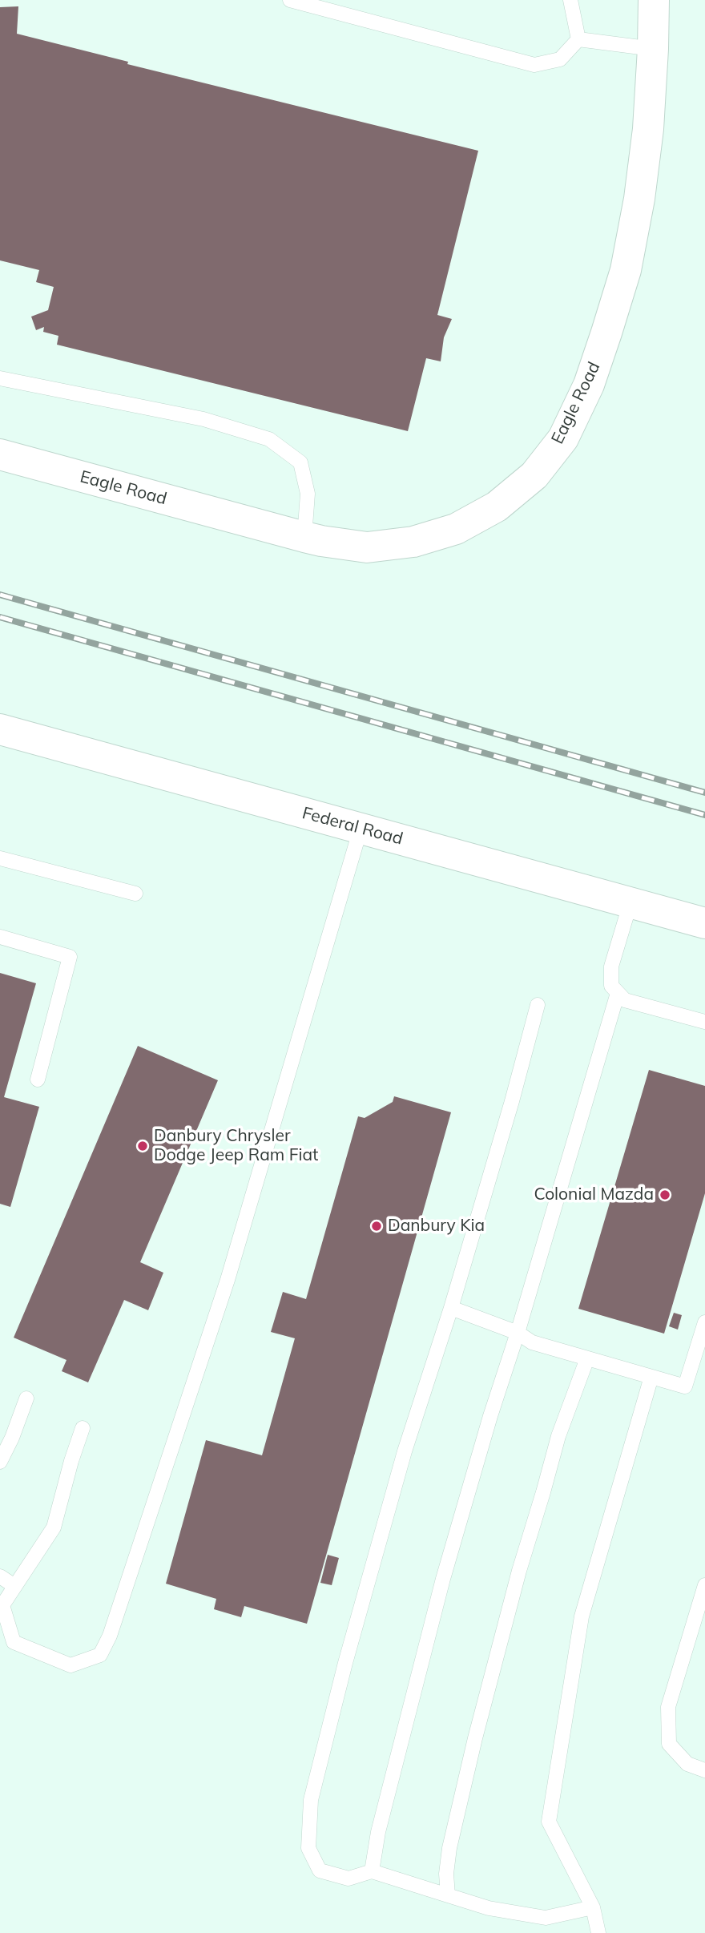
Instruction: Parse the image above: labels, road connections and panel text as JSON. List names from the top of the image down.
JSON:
{
  "streets": {
    "street": ["Eagle Road", "Federal Road"]
  },
  "places": ["Danbury Chrysler Dodge Jeep Ram Fiat", "Colonial Mazda", "Danbury Kia"]
}
